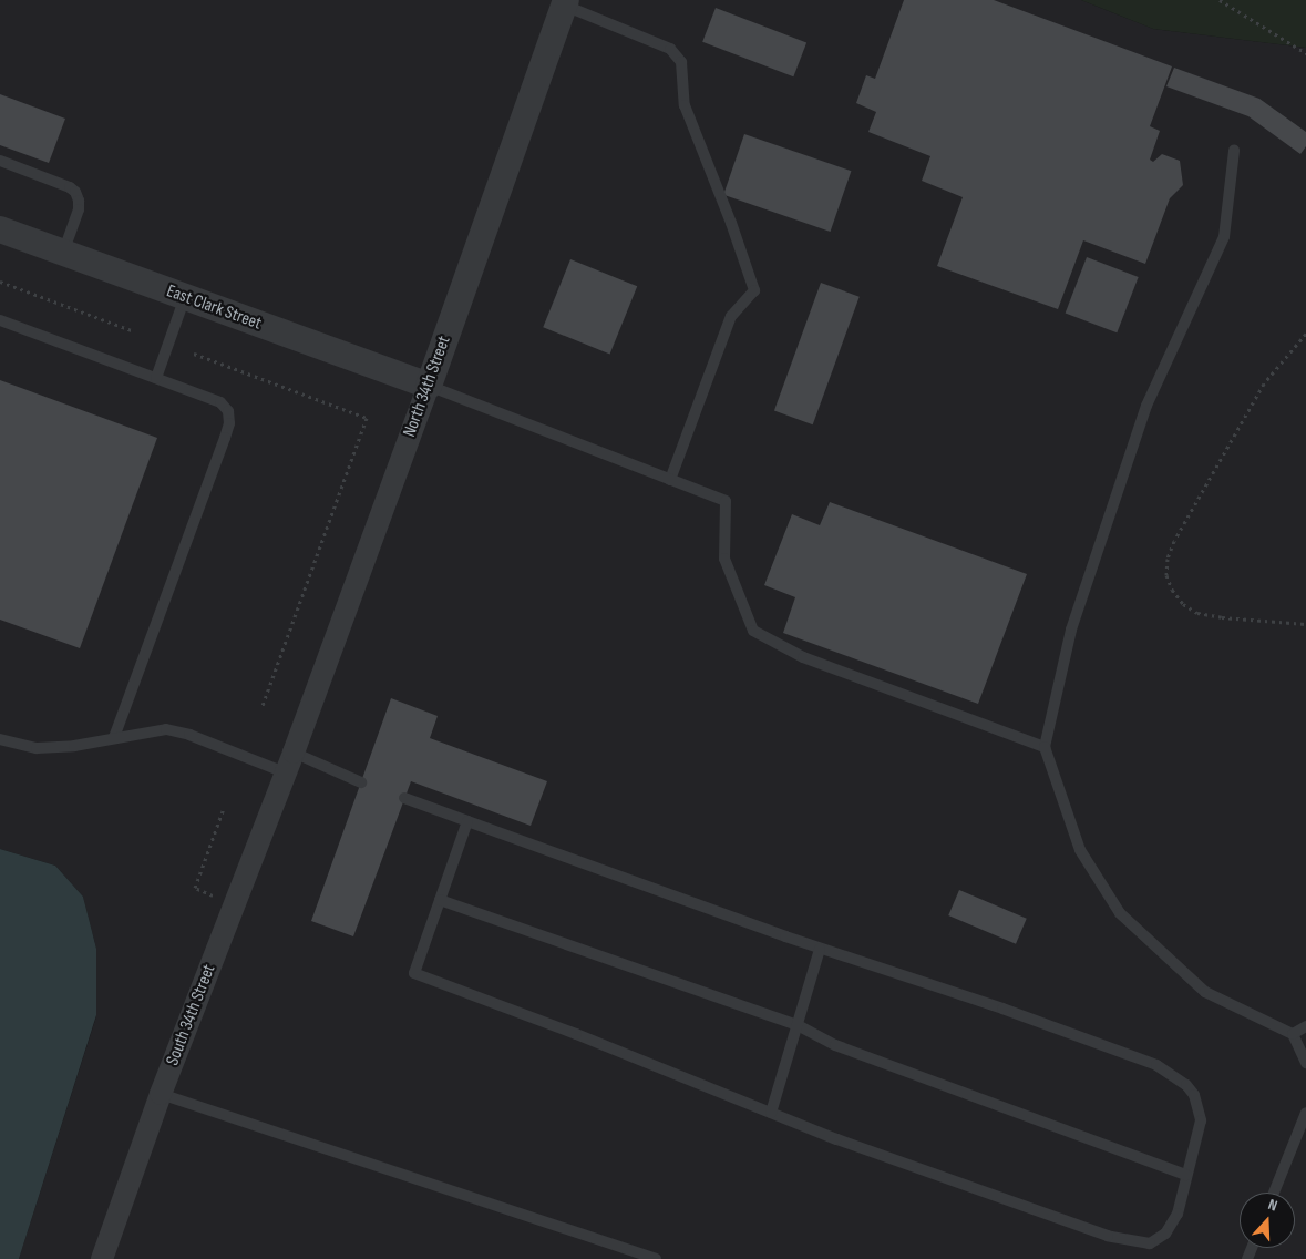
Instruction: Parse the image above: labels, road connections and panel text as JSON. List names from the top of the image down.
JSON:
{
  "streets": {
    "street": ["East Clark Street", "North 34th Street", "South 34th Street"]
  },
  "crossings": [
    ["East Clark Street", "North 34th Street"],
    ["North 34th Street", "South 34th Street"]
  ],
  "north": "top"
}
